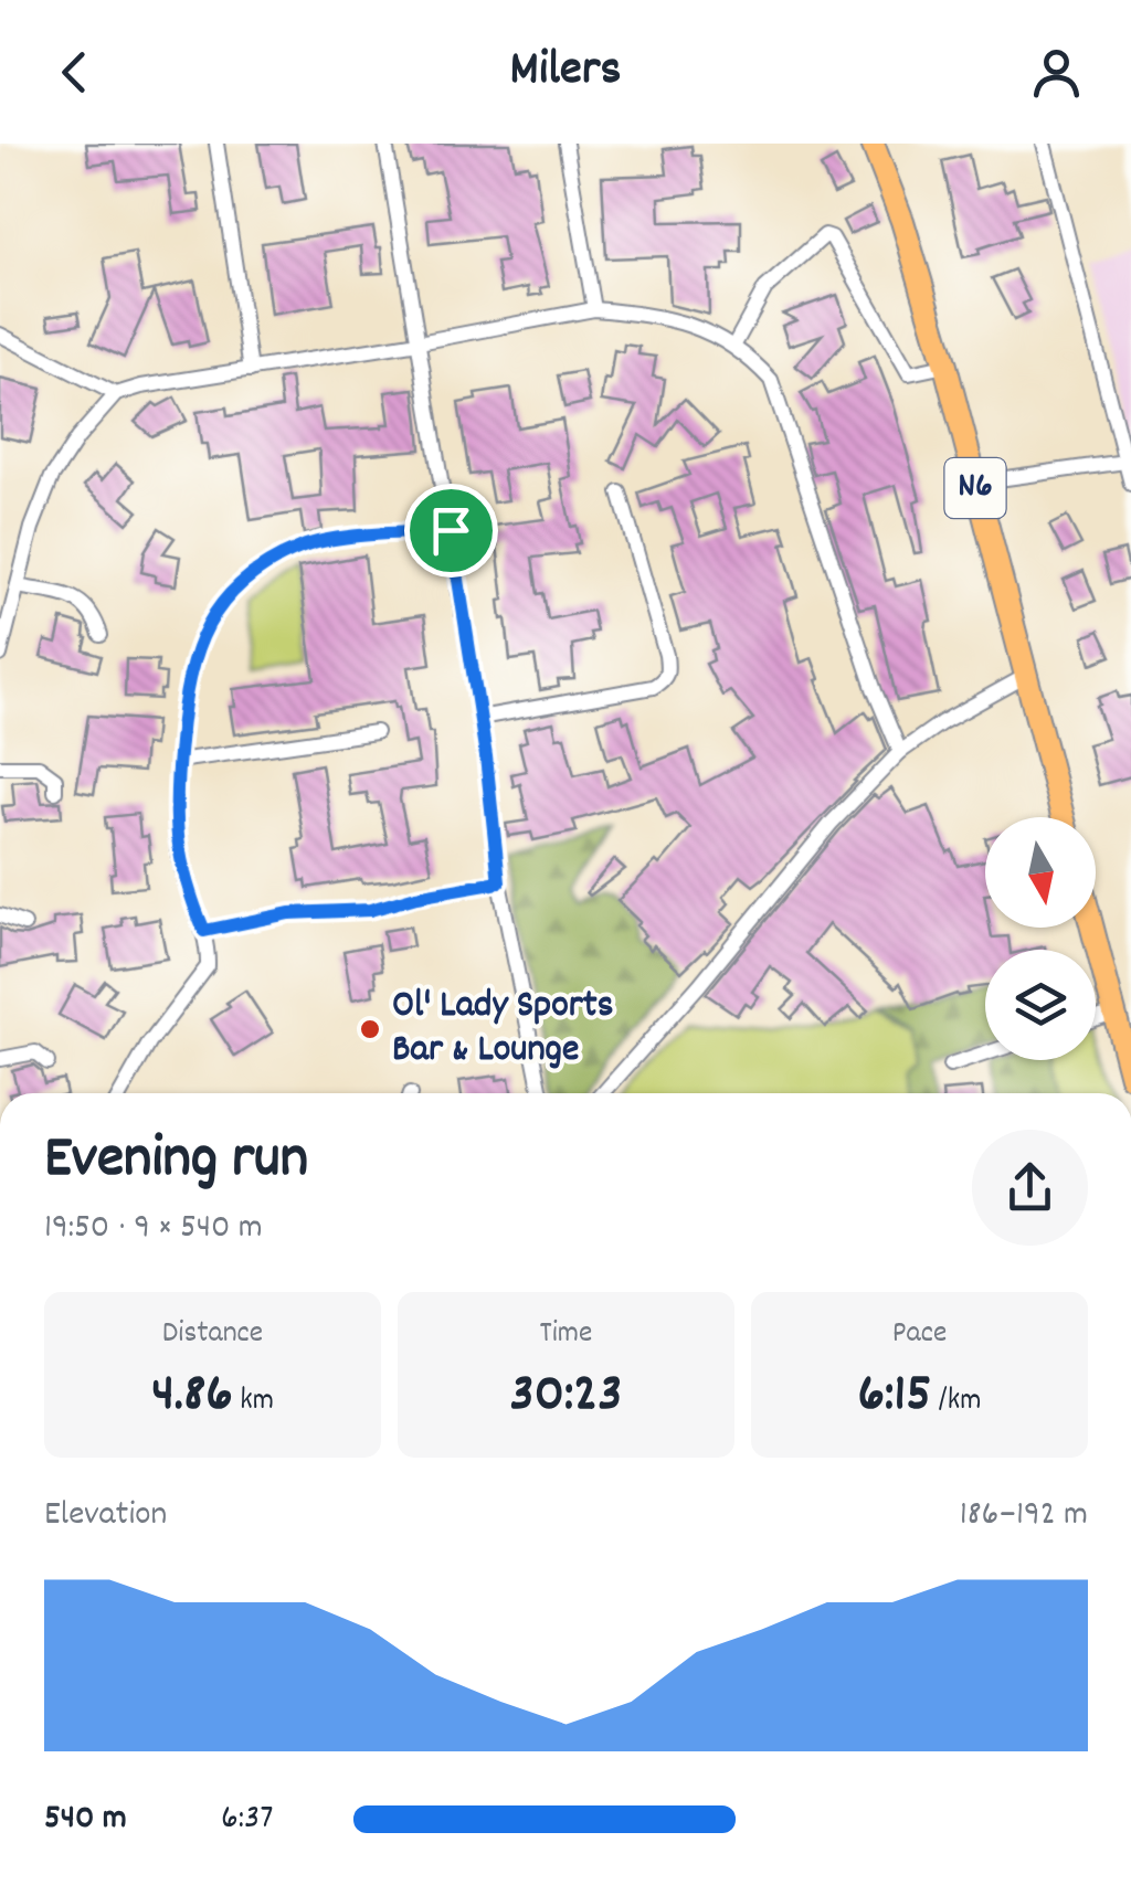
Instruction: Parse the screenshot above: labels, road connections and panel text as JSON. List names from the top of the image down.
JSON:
{
  "streets": {
    "highway": ["N6"]
  },
  "places": ["Ol' Lady Sports Bar & Lounge"],
  "north": "bottom",
  "page": {
    "header": "Milers",
    "heading": ["Evening run", "19:50 · 9 × 540 m"],
    "stats": [
      ["Distance", "4.86 km"],
      ["Time", "30:23"],
      ["Pace", "6:15 /km"]
    ],
    "chart": ["Elevation", "186–192 m"],
    "list": [
      {
        "name": "540 m",
        "note": "6:37"
      }
    ]
  }
}
